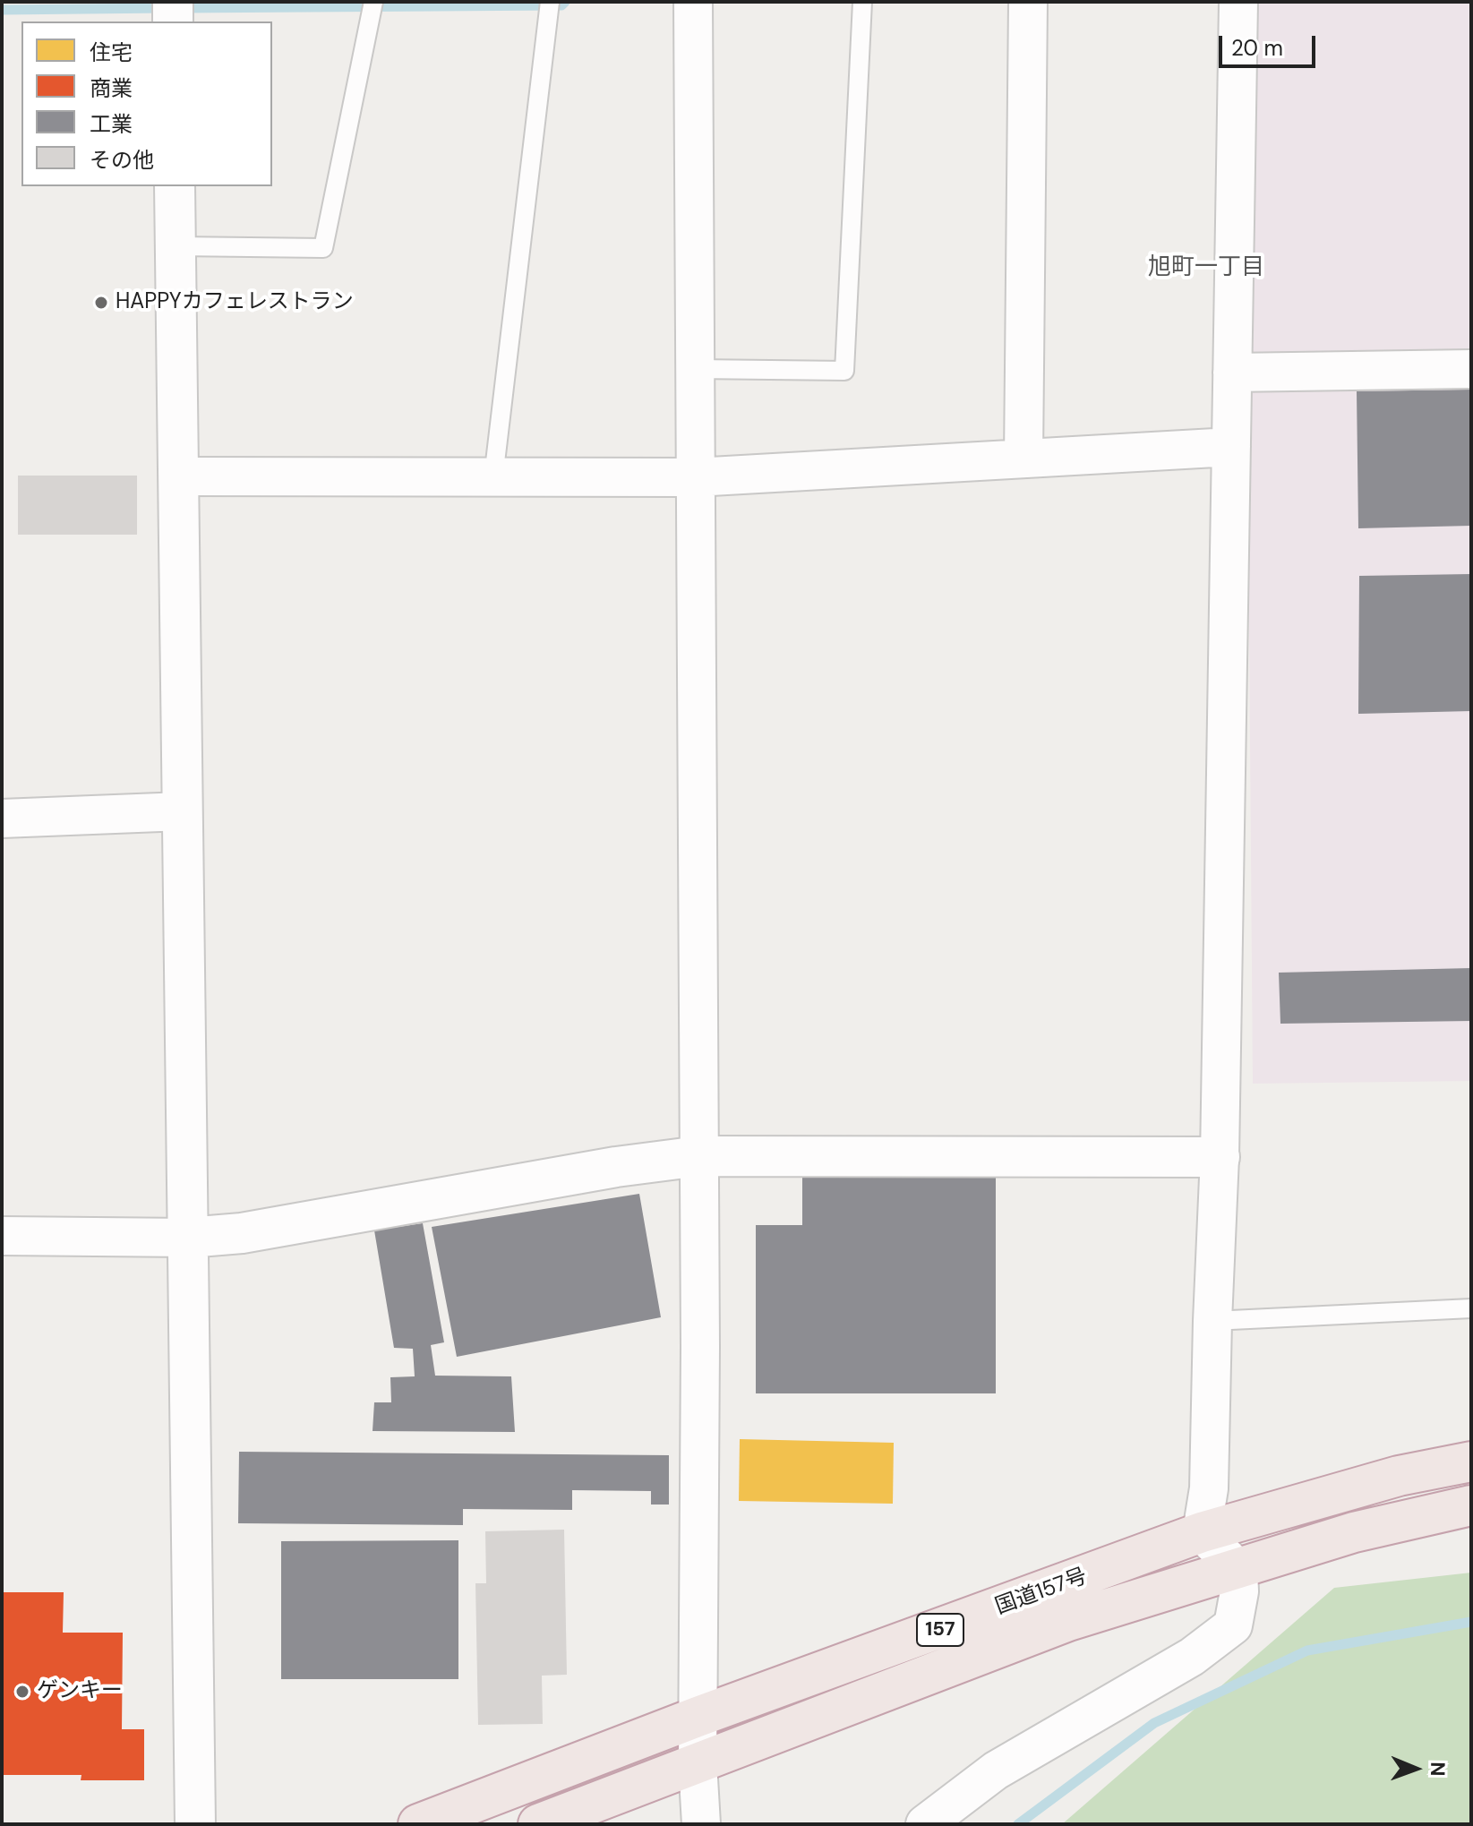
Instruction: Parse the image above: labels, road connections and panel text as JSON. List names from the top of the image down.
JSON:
{
  "streets": {
    "highway": ["国道157号", "157"]
  },
  "districts": ["旭町一丁目"],
  "places": ["HAPPYカフェレストラン", "ゲンキー"],
  "legend": [
    "住宅",
    "商業",
    "工業",
    "その他"
  ],
  "scale_bar": "20 m",
  "north": "right"
}
